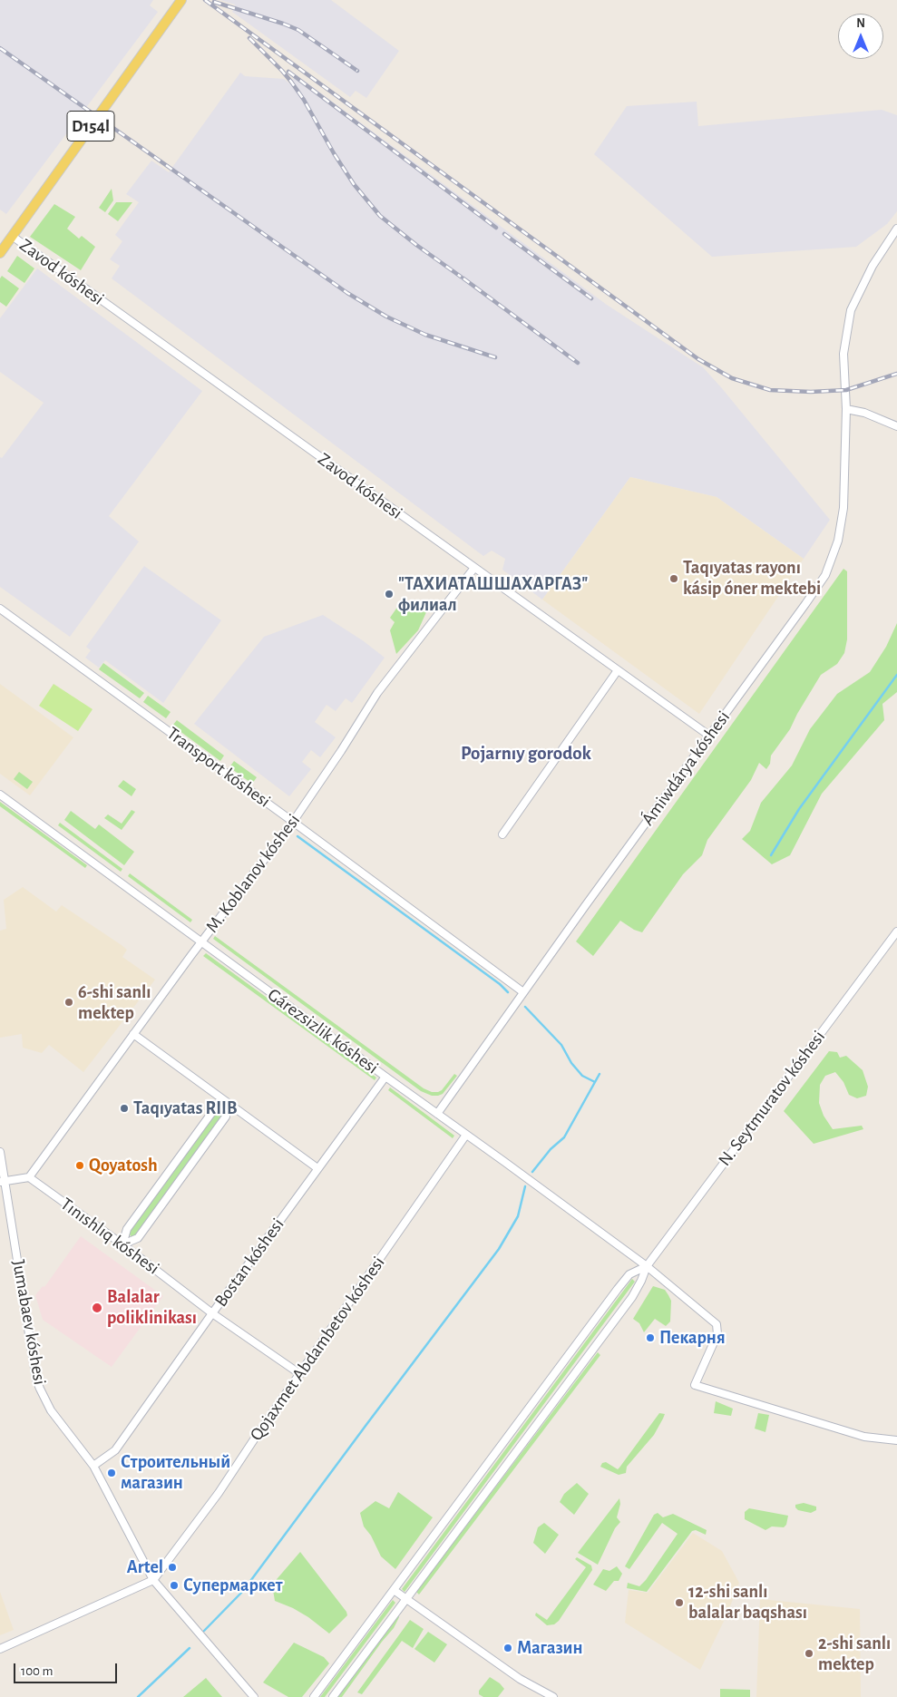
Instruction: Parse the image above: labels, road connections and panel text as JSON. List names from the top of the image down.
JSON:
{
  "streets": {
    "main road": ["D154l"],
    "street": [
      "Zavod kóshesi",
      "Transport kóshesi",
      "Ámiwdárya kóshesi",
      "M. Koblanov kóshesi",
      "Gárezsizlik kóshesi",
      "N. Seytmuratov kóshesi",
      "Tınıshlıq kóshesi",
      "Bostan kóshesi",
      "Jumabaev kóshesi",
      "Qojaxmet Abdambetov kóshesi"
    ]
  },
  "crossings": [
    ["D154l", "Zavod kóshesi"],
    ["Zavod kóshesi", "Ámiwdárya kóshesi"],
    ["Zavod kóshesi", "M. Koblanov kóshesi"],
    ["Transport kóshesi", "Ámiwdárya kóshesi"],
    ["Transport kóshesi", "M. Koblanov kóshesi"],
    ["Ámiwdárya kóshesi", "Gárezsizlik kóshesi"],
    ["M. Koblanov kóshesi", "Gárezsizlik kóshesi"],
    ["M. Koblanov kóshesi", "Tınıshlıq kóshesi"],
    ["Gárezsizlik kóshesi", "N. Seytmuratov kóshesi"],
    ["Gárezsizlik kóshesi", "Bostan kóshesi"],
    ["Gárezsizlik kóshesi", "Qojaxmet Abdambetov kóshesi"],
    ["Tınıshlıq kóshesi", "Bostan kóshesi"],
    ["Tınıshlıq kóshesi", "Qojaxmet Abdambetov kóshesi"],
    ["Bostan kóshesi", "Jumabaev kóshesi"],
    ["Jumabaev kóshesi", "Qojaxmet Abdambetov kóshesi"]
  ],
  "districts": ["Pojarnıy gorodok"],
  "places": [
    "Taqıyatas rayonı kásip óner mektebi",
    "\"ТАХИАТАШШАХАРГАЗ\" филиал",
    "6-shi sanlı mektep",
    "Taqıyatas RIIB",
    "Qoyatosh",
    "Balalar poliklinikası",
    "Пекарня",
    "Строительный магазин",
    "Artel",
    "Супермаркет",
    "12-shi sanlı balalar baqshası",
    "Магазин",
    "2-shi sanlı mektep"
  ],
  "scale_bar": "100 m",
  "north": "top"
}
